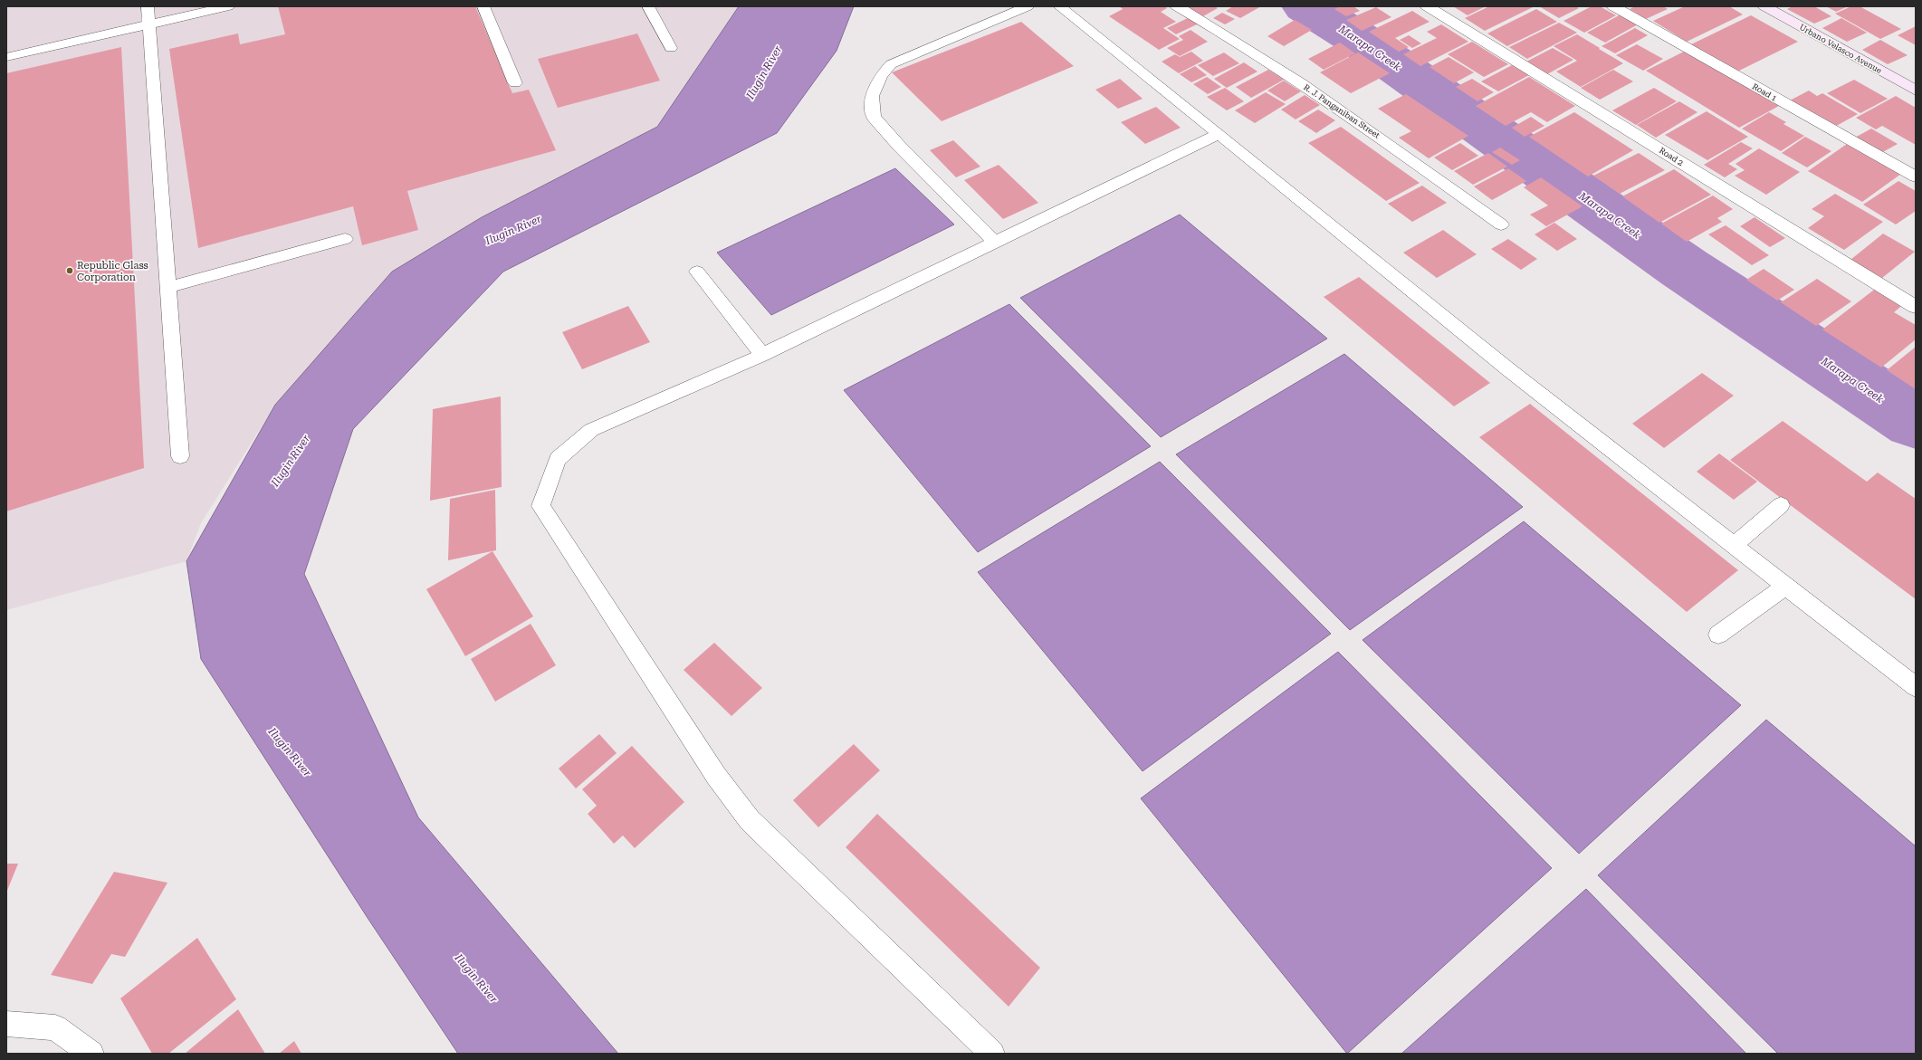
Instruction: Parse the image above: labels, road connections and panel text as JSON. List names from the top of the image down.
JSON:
{
  "streets": {
    "main road": ["Urbano Velasco Avenue"],
    "street": ["Road 1", "R. J. Panganiban Street", "Road 2"]
  },
  "water": ["Marapa Creek", "Ilugin River"],
  "places": ["Republic Glass Corporation"]
}
